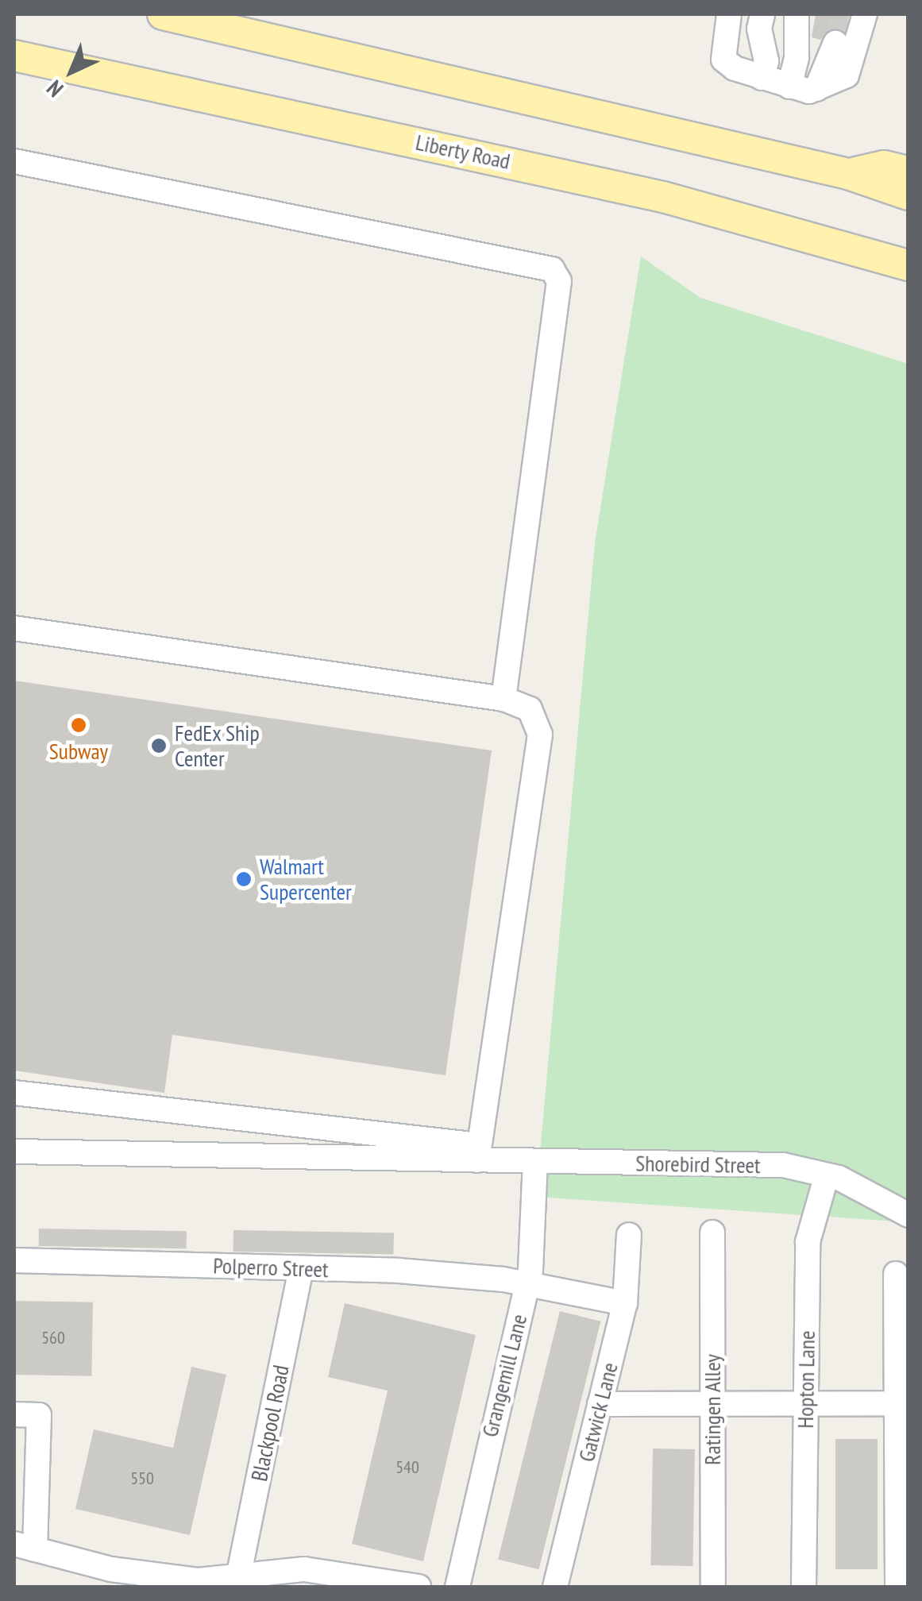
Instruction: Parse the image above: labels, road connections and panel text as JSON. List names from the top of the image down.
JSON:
{
  "streets": {
    "main road": ["Liberty Road"],
    "street": [
      "Shorebird Street",
      "Polperro Street",
      "Grangemill Lane",
      "Hopton Lane",
      "Ratingen Alley",
      "Gatwick Lane",
      "Blackpool Road"
    ]
  },
  "crossings": [
    ["Shorebird Street", "Grangemill Lane"],
    ["Shorebird Street", "Hopton Lane"],
    ["Polperro Street", "Grangemill Lane"],
    ["Polperro Street", "Gatwick Lane"],
    ["Polperro Street", "Blackpool Road"]
  ],
  "places": ["Subway", "FedEx Ship Center", "Walmart Supercenter"],
  "house_numbers": ["560", "540", "550"],
  "north": "bottom left"
}
